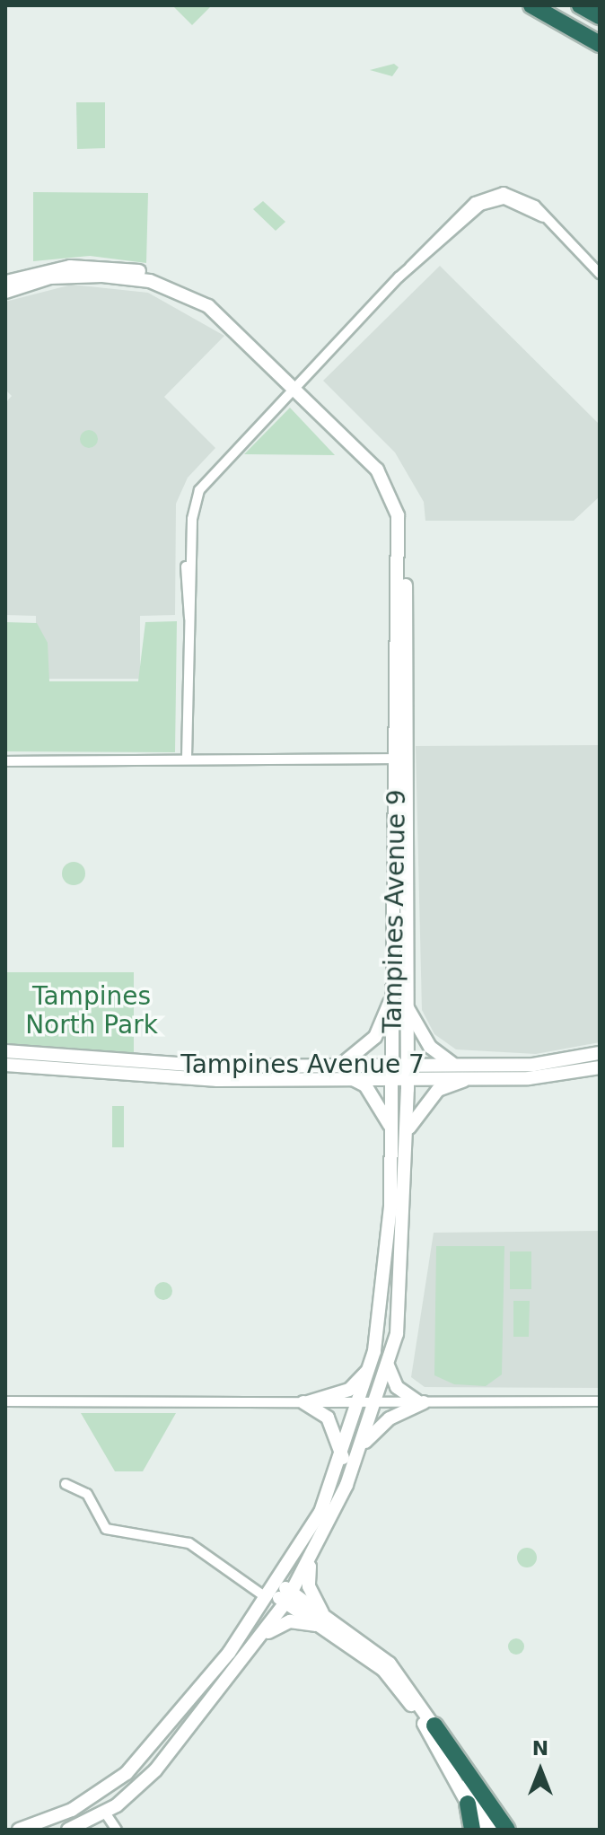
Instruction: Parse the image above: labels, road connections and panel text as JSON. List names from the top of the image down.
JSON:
{
  "streets": {
    "main road": ["Tampines Avenue 9", "Tampines Avenue 7"]
  },
  "crossings": [
    ["Tampines Avenue 9", "Tampines Avenue 7"]
  ],
  "parks": ["Tampines North Park"],
  "north": "top"
}
